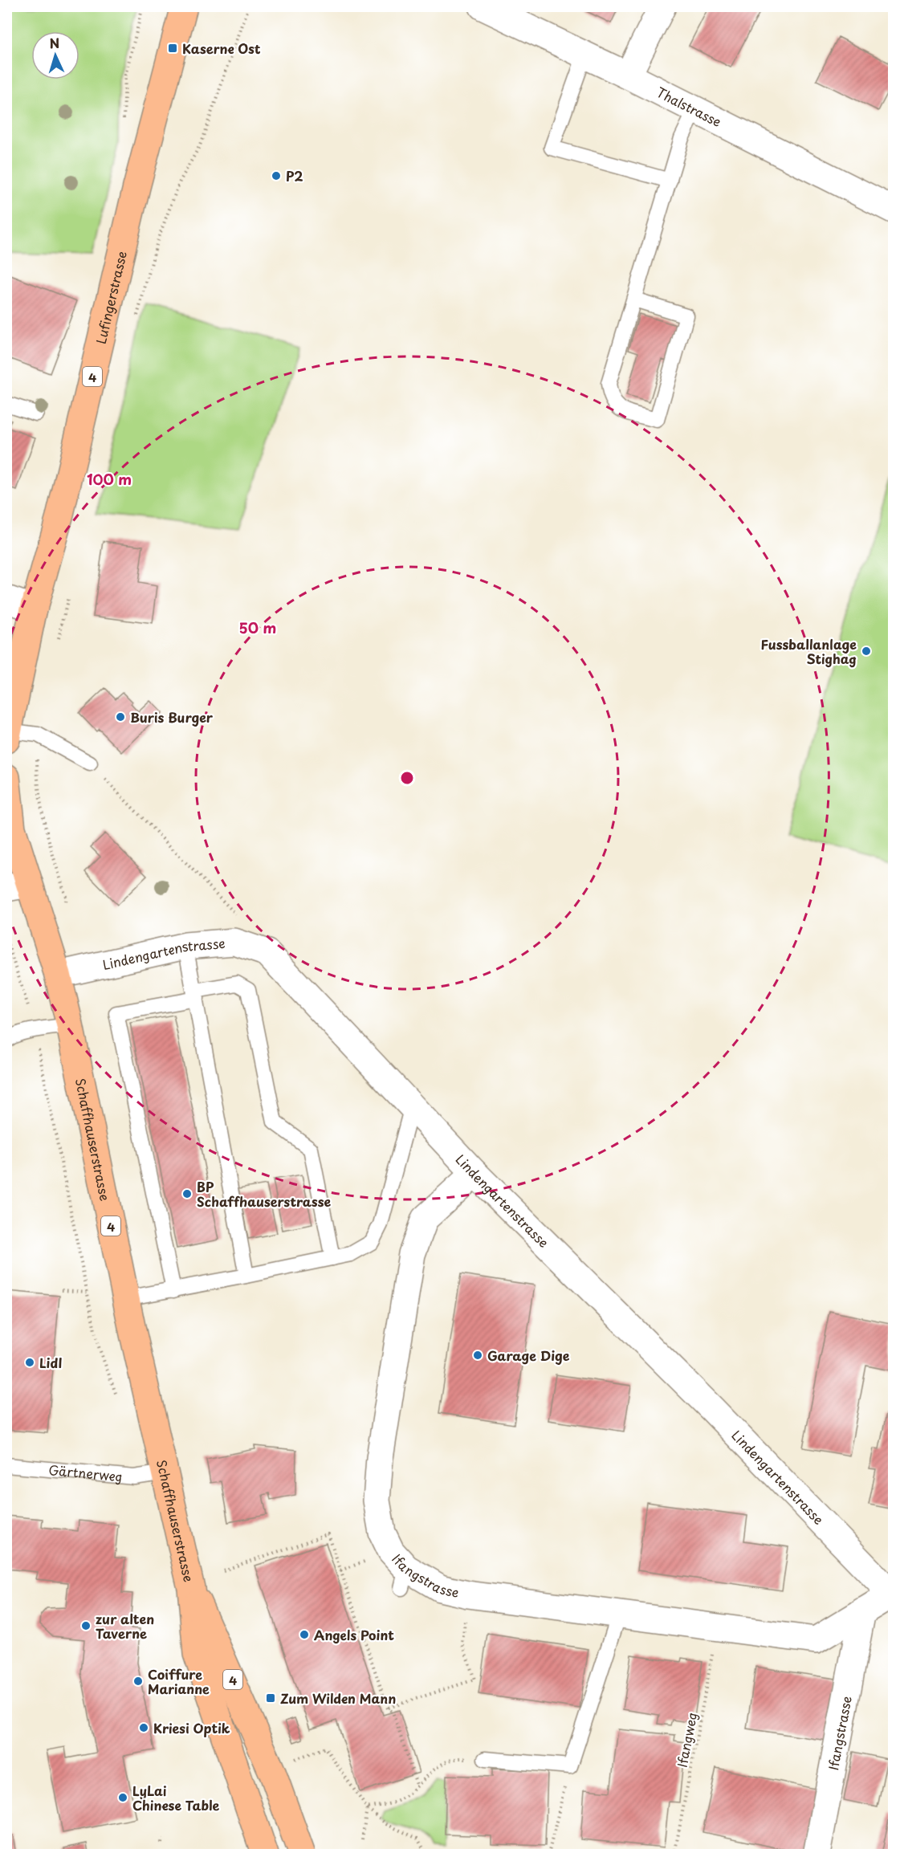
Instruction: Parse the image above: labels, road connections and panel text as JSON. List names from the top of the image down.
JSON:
{
  "streets": {
    "main road": ["Lufingerstrasse", "4", "Schaffhauserstrasse"],
    "street": ["Thalstrasse", "Lindengartenstrasse", "Ifangstrasse"],
    "lane": ["Gärtnerweg"],
    "path": ["Ifangweg"]
  },
  "crossings": [
    ["Lufingerstrasse", "4"],
    ["Lindengartenstrasse", "Schaffhauserstrasse"],
    ["Lindengartenstrasse", "Ifangstrasse"],
    ["Schaffhauserstrasse", "Gärtnerweg"],
    ["Ifangstrasse", "Ifangweg"]
  ],
  "places": {
    "transit": ["Kaserne Ost", "Zum Wilden Mann"],
    "other": [
      "P2",
      "Fussballanlage Stighag",
      "Buris Burger",
      "BP Schaffhauserstrasse",
      "Garage Dige",
      "Lidl",
      "zur alten Taverne",
      "Angels Point",
      "Coiffure Marianne",
      "Kriesi Optik",
      "LyLai Chinese Table"
    ]
  },
  "north": "top",
  "rings": ["100 m", "50 m"]
}
